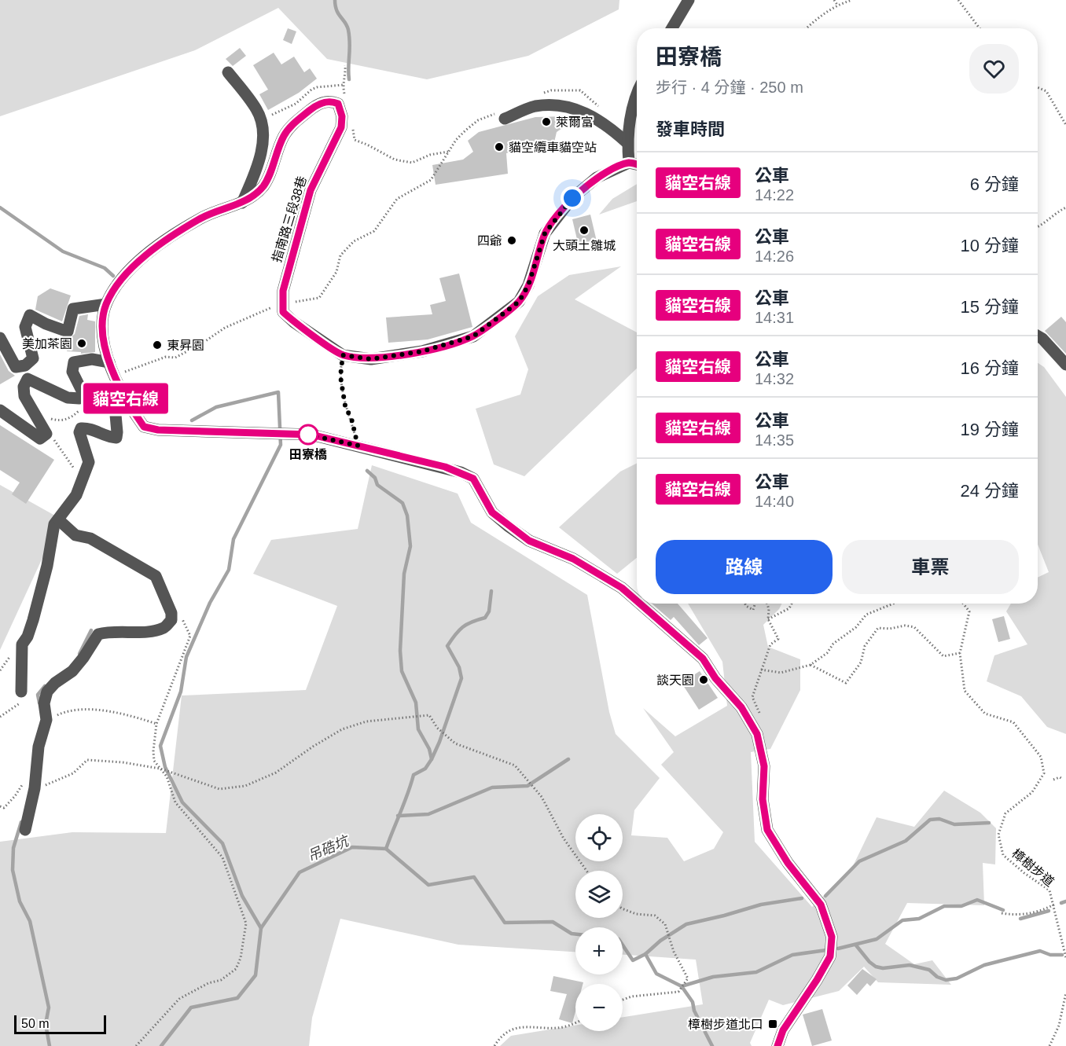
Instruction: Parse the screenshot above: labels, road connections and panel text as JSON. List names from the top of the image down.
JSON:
{
  "streets": {
    "street": ["指南路三段38巷"],
    "path": ["樟樹步道"]
  },
  "water": ["吊硞坑"],
  "places": {
    "other": [
      "萊爾富",
      "貓空纜車貓空站",
      "大頭土雛城",
      "四爺",
      "美加茶園",
      "東昇園",
      "田寮橋",
      "談天園"
    ],
    "transit": ["樟樹步道北口"]
  },
  "lines": ["bus line 貓空右線"],
  "scale_bar": "50 m",
  "page": {
    "on_map": "貓空右線",
    "heading": [
      ["田寮橋", "步行 · 4 分鐘 · 250 m"],
      "發車時間"
    ],
    "list": [
      {
        "mark": "貓空右線",
        "name": "公車",
        "note": "14:22",
        "value": "6 分鐘"
      },
      {
        "mark": "貓空右線",
        "name": "公車",
        "note": "14:26",
        "value": "10 分鐘"
      },
      {
        "mark": "貓空右線",
        "name": "公車",
        "note": "14:31",
        "value": "15 分鐘"
      },
      {
        "mark": "貓空右線",
        "name": "公車",
        "note": "14:32",
        "value": "16 分鐘"
      },
      {
        "mark": "貓空右線",
        "name": "公車",
        "note": "14:35",
        "value": "19 分鐘"
      },
      {
        "mark": "貓空右線",
        "name": "公車",
        "note": "14:40",
        "value": "24 分鐘"
      }
    ],
    "buttons": ["路線", "車票"],
    "map_buttons": ["+", "−"],
    "scale": "50 m"
  }
}
